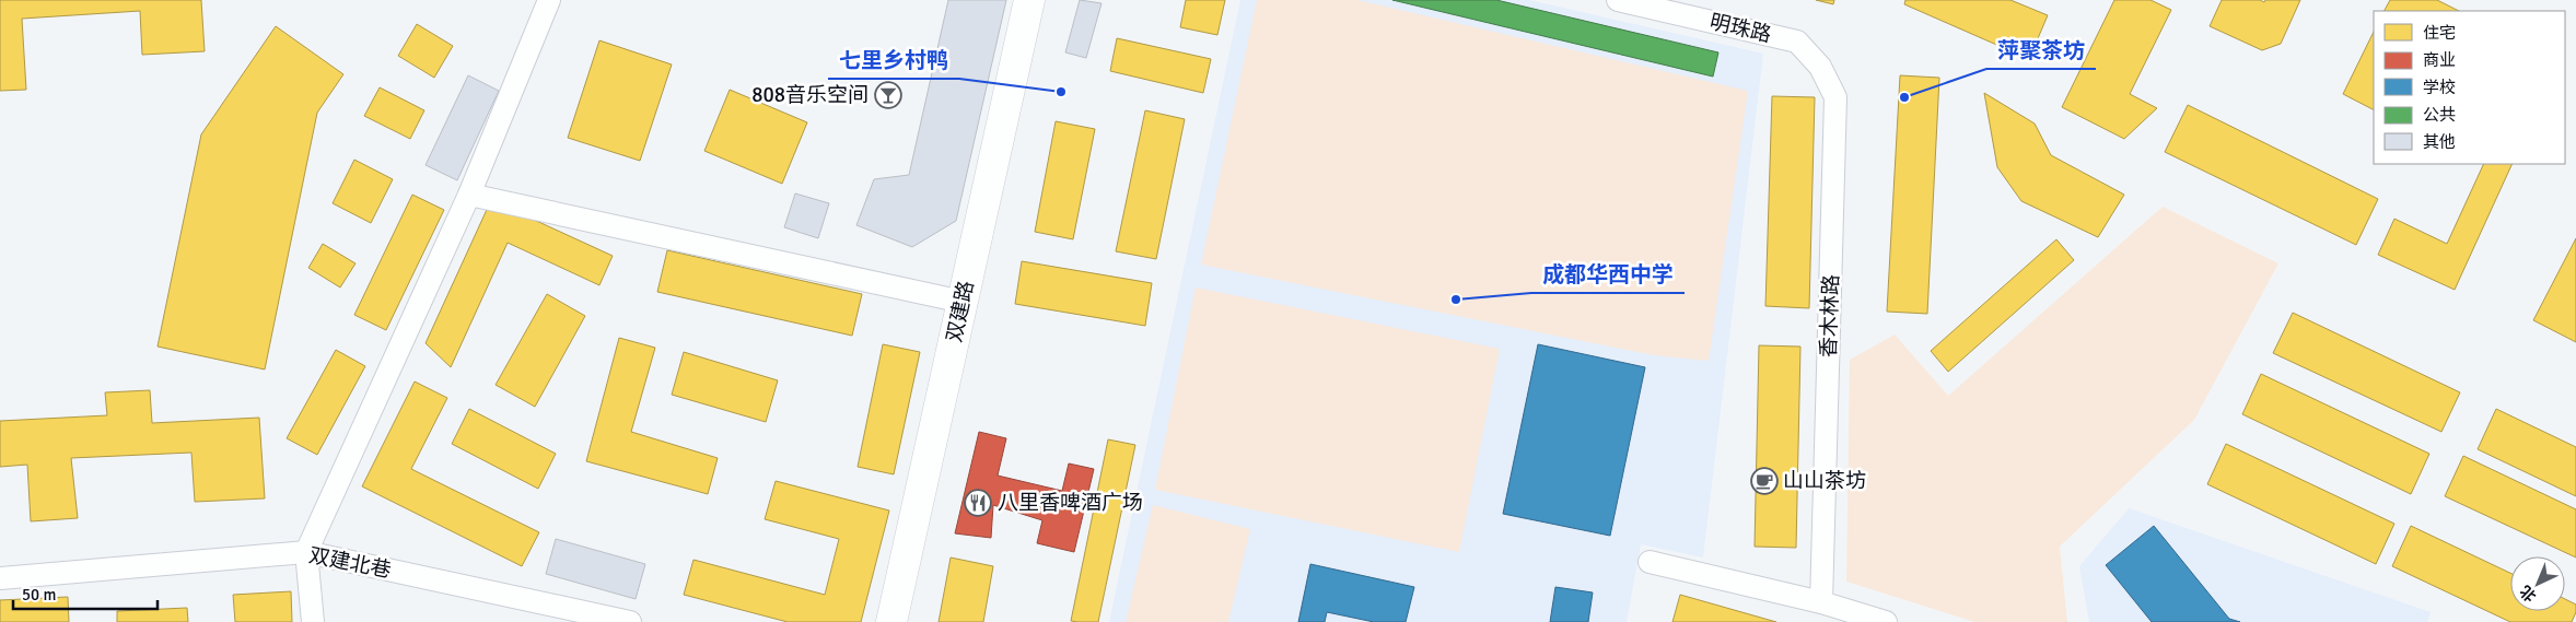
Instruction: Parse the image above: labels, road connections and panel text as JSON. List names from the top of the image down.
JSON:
{
  "streets": {
    "street": [
      "明珠路",
      "双建路",
      "香木林路",
      "双建北巷"
    ]
  },
  "crossings": [
    ["明珠路", "香木林路"]
  ],
  "places": {
    "other": ["七里乡村鸭", "萍聚茶坊", "成都华西中学"],
    "bar": ["808音乐空间"],
    "cafe": ["山山茶坊"],
    "restaurant": ["八里香啤酒广场"]
  },
  "legend": [
    "住宅",
    "商业",
    "学校",
    "公共",
    "其他"
  ],
  "scale_bar": "50 m",
  "north": "bottom left"
}
